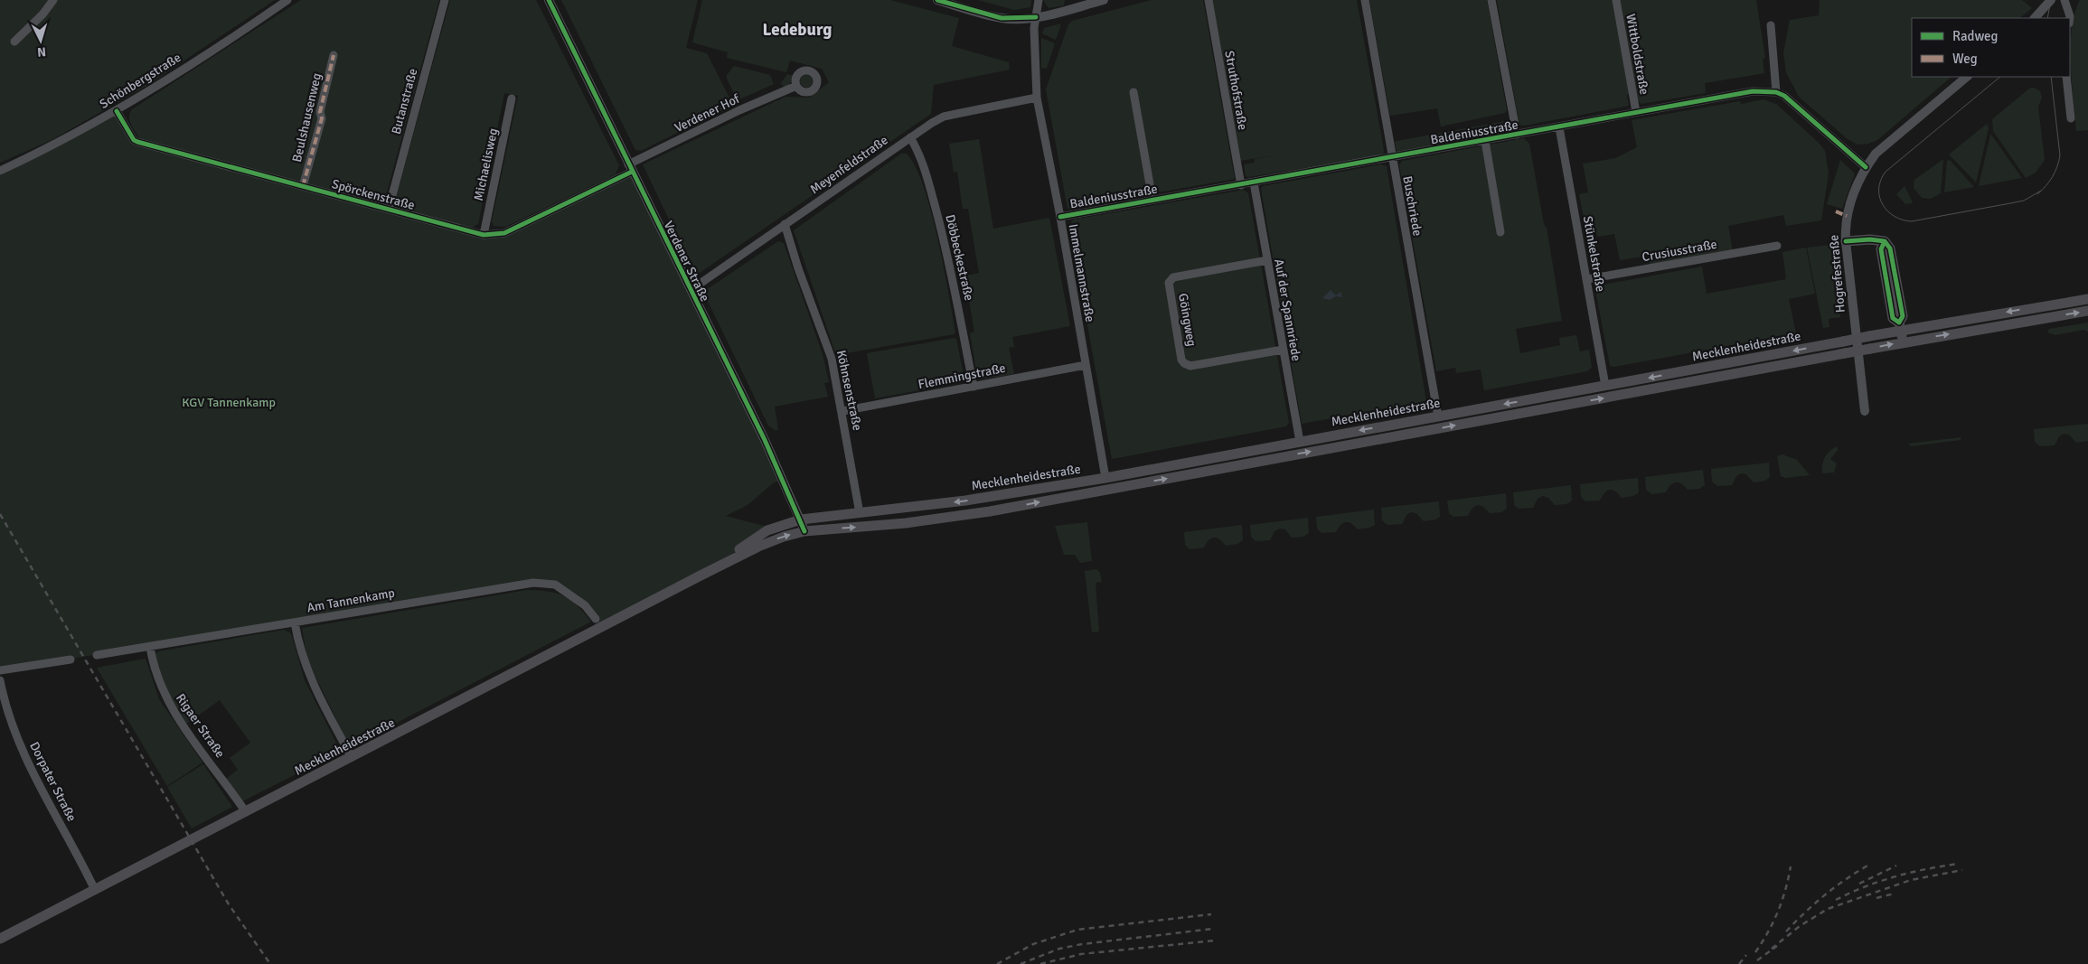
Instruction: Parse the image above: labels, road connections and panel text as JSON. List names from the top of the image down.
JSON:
{
  "streets": {
    "main road": ["Mecklenheidestraße"],
    "street": [
      "Wittboldstraße",
      "Schönbergstraße",
      "Struthofstraße",
      "Butanstraße",
      "Verdener Hof",
      "Beulshausenweg",
      "Baldeniusstraße",
      "Michaelisweg",
      "Meyenfeldstraße",
      "Spörckenstraße",
      "Buschriede",
      "Crusiusstraße",
      "Stünkelstraße",
      "Döbbeckestraße",
      "Verdener Straße",
      "Immelmannstraße",
      "Hogrefestraße",
      "Auf der Spannriede",
      "Göingweg",
      "Flemmingstraße",
      "Köhnsenstraße",
      "Am Tannenkamp",
      "Rigaer Straße",
      "Dorpater Straße"
    ]
  },
  "crossings": [
    ["Wittboldstraße", "Baldeniusstraße"],
    ["Schönbergstraße", "Spörckenstraße"],
    ["Struthofstraße", "Baldeniusstraße"],
    ["Butanstraße", "Spörckenstraße"],
    ["Verdener Hof", "Spörckenstraße"],
    ["Verdener Hof", "Verdener Straße"],
    ["Beulshausenweg", "Spörckenstraße"],
    ["Baldeniusstraße", "Buschriede"],
    ["Baldeniusstraße", "Stünkelstraße"],
    ["Baldeniusstraße", "Immelmannstraße"],
    ["Baldeniusstraße", "Auf der Spannriede"],
    ["Michaelisweg", "Spörckenstraße"],
    ["Meyenfeldstraße", "Döbbeckestraße"],
    ["Meyenfeldstraße", "Verdener Straße"],
    ["Meyenfeldstraße", "Immelmannstraße"],
    ["Meyenfeldstraße", "Köhnsenstraße"],
    ["Spörckenstraße", "Verdener Straße"],
    ["Buschriede", "Mecklenheidestraße"],
    ["Crusiusstraße", "Stünkelstraße"],
    ["Stünkelstraße", "Mecklenheidestraße"],
    ["Döbbeckestraße", "Flemmingstraße"],
    ["Verdener Straße", "Mecklenheidestraße"],
    ["Immelmannstraße", "Mecklenheidestraße"],
    ["Immelmannstraße", "Flemmingstraße"],
    ["Auf der Spannriede", "Göingweg"],
    ["Auf der Spannriede", "Mecklenheidestraße"],
    ["Mecklenheidestraße", "Köhnsenstraße"],
    ["Mecklenheidestraße", "Rigaer Straße"],
    ["Mecklenheidestraße", "Dorpater Straße"],
    ["Flemmingstraße", "Köhnsenstraße"],
    ["Am Tannenkamp", "Rigaer Straße"]
  ],
  "districts": ["Ledeburg"],
  "parks": ["KGV Tannenkamp"],
  "legend": ["Radweg", "Weg"],
  "north": "bottom"
}
